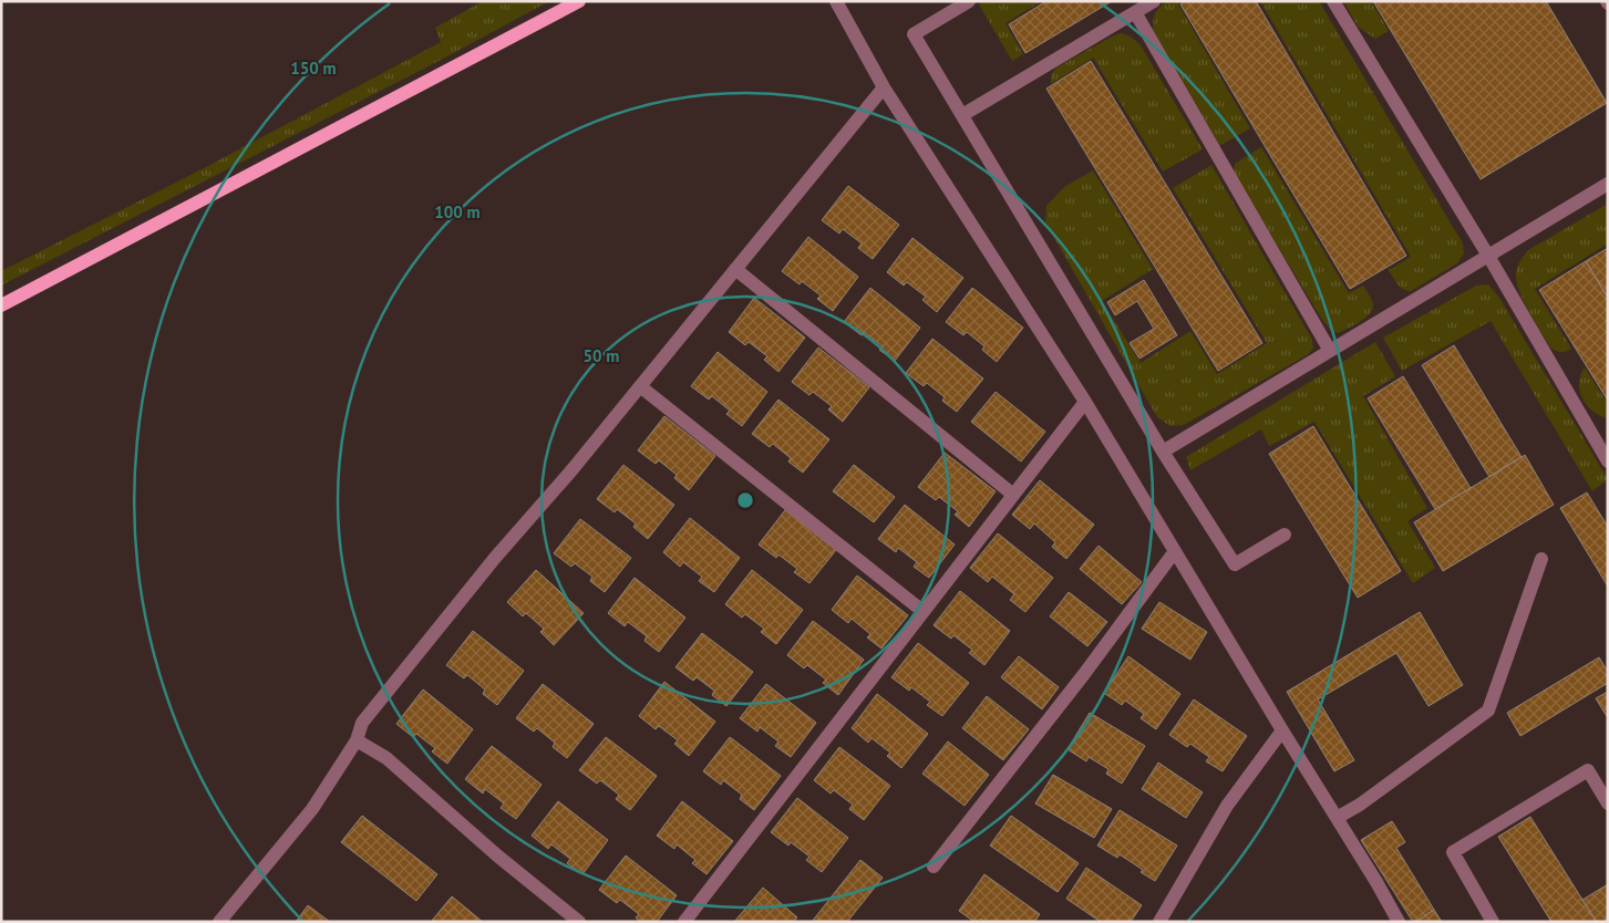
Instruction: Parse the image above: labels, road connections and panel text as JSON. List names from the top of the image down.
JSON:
{
  "rings": ["150 m", "100 m", "50 m"]
}
